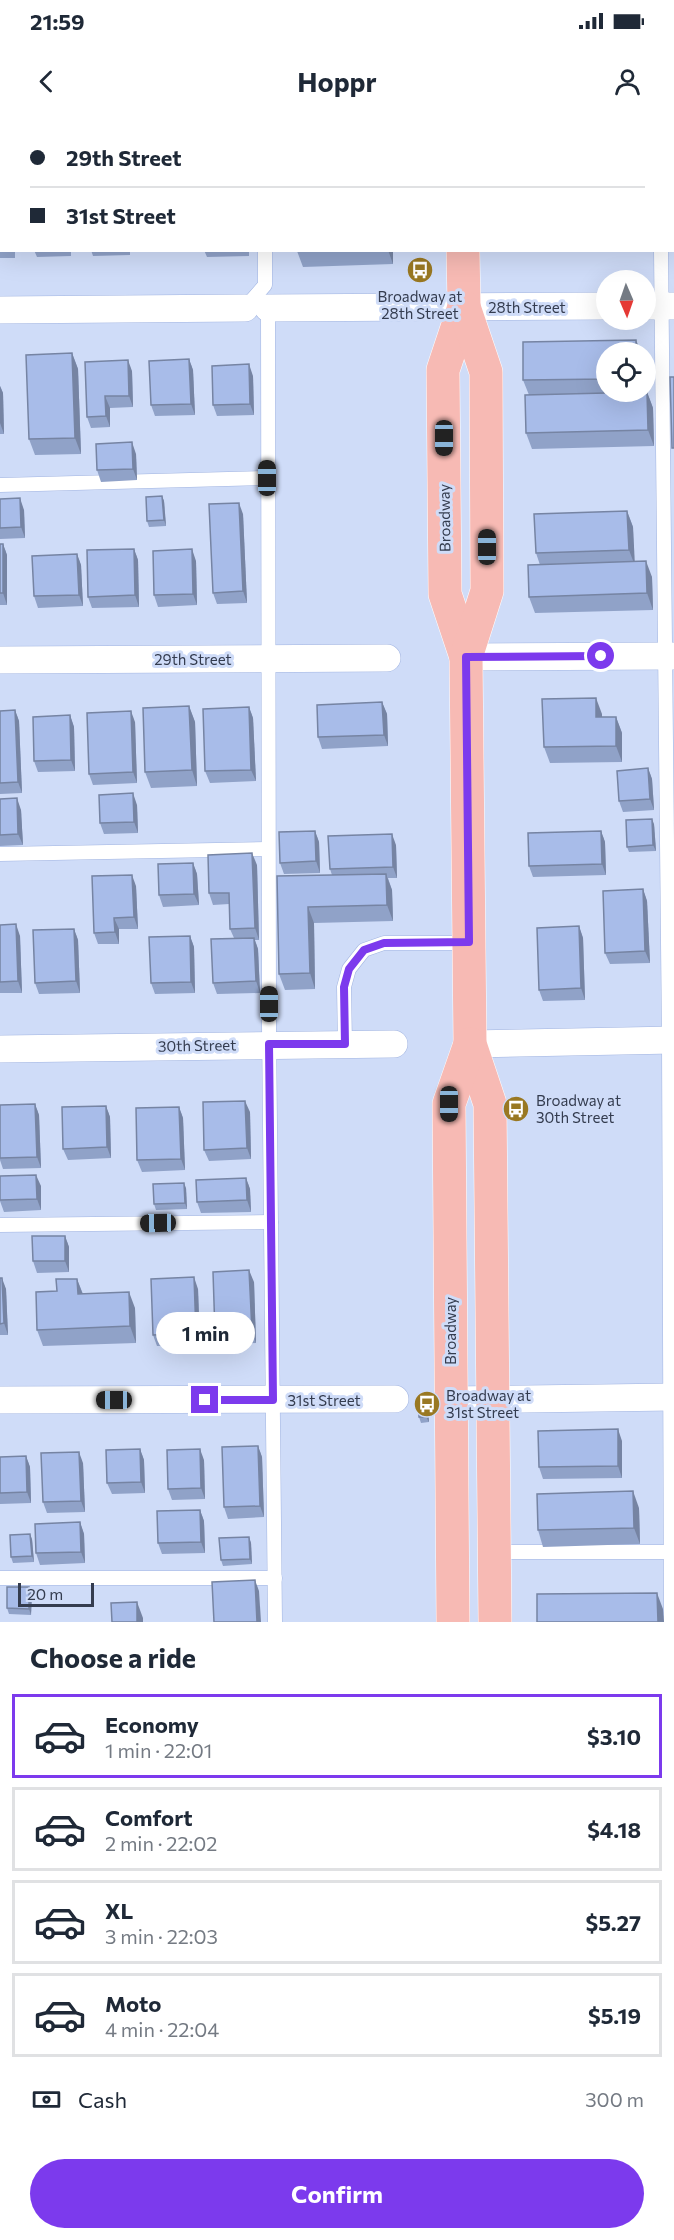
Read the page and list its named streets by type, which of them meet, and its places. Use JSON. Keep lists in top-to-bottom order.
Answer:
{
  "streets": {
    "main road": ["Broadway"],
    "street": [
      "28th Street",
      "29th Street",
      "30th Street",
      "31st Street"
    ]
  },
  "crossings": [
    ["28th Street", "Broadway"]
  ],
  "places": {
    "bus stop": ["Broadway at 28th Street", "Broadway at 30th Street", "Broadway at 31st Street"]
  },
  "scale_bar": "20 m",
  "north": "bottom",
  "page": {
    "status": "21:59",
    "header": "Hoppr",
    "banner": ["29th Street", "31st Street"],
    "bubble": "1 min",
    "scale": "20 m",
    "heading": "Choose a ride",
    "list": [
      {
        "name": "Economy",
        "note": "1 min · 22:01",
        "value": "$3.10"
      },
      {
        "name": "Comfort",
        "note": "2 min · 22:02",
        "value": "$4.18"
      },
      {
        "name": "XL",
        "note": "3 min · 22:03",
        "value": "$5.27"
      },
      {
        "name": "Moto",
        "note": "4 min · 22:04",
        "value": "$5.19"
      }
    ],
    "pay": ["Cash", "300 m"],
    "buttons": "Confirm"
  }
}
